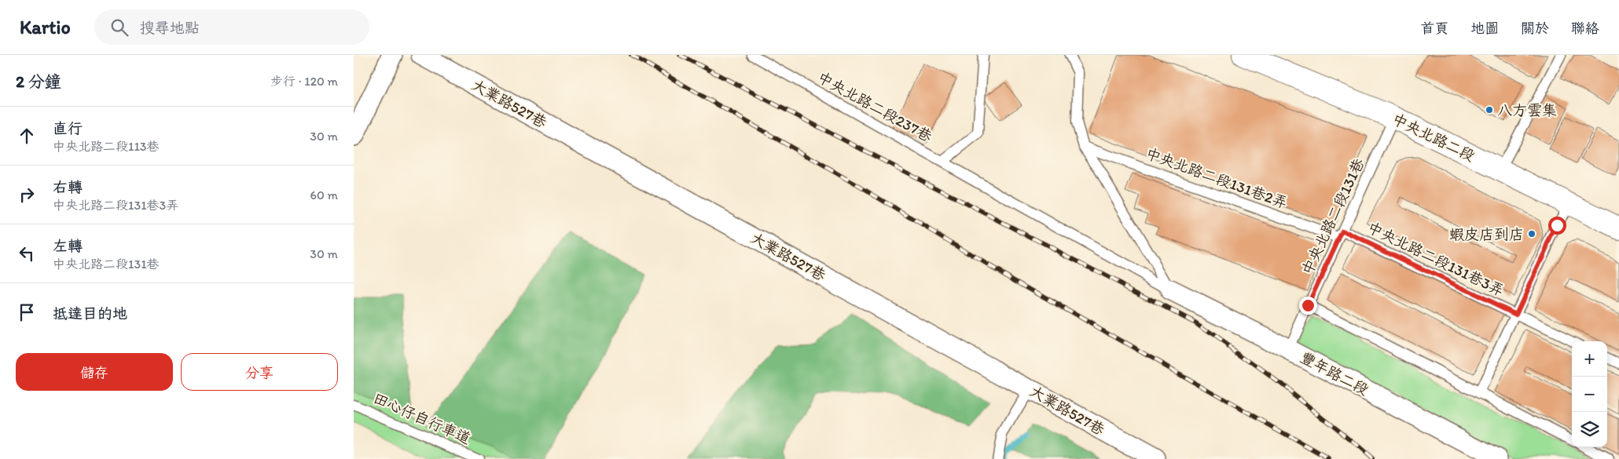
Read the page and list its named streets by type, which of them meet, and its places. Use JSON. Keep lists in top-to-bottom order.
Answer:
{
  "streets": {
    "street": ["大業路527巷", "中央北路二段", "豐年路二段"],
    "lane": [
      "中央北路二段237巷",
      "中央北路二段131巷2弄",
      "中央北路二段131巷",
      "中央北路二段131巷3弄",
      "田心仔自行車道"
    ]
  },
  "crossings": [
    ["中央北路二段237巷", "豐年路二段"],
    ["中央北路二段", "中央北路二段131巷"],
    ["中央北路二段131巷2弄", "中央北路二段131巷"],
    ["中央北路二段131巷2弄", "中央北路二段131巷3弄"],
    ["中央北路二段131巷", "中央北路二段131巷3弄"],
    ["中央北路二段131巷", "豐年路二段"]
  ],
  "places": ["八方雲集", "蝦皮店到店"],
  "page": {
    "header": "Kartio",
    "search": "搜尋地點",
    "nav": [
      "首頁",
      "地圖",
      "關於",
      "聯絡"
    ],
    "heading": ["2 分鐘", "步行 · 120 m"],
    "list": [
      ["直行", "中央北路二段113巷", "30 m"],
      ["右轉", "中央北路二段131巷3弄", "60 m"],
      ["左轉", "中央北路二段131巷", "30 m"],
      "抵達目的地"
    ],
    "buttons": ["儲存", "分享"],
    "map_buttons": ["+", "−"]
  }
}
